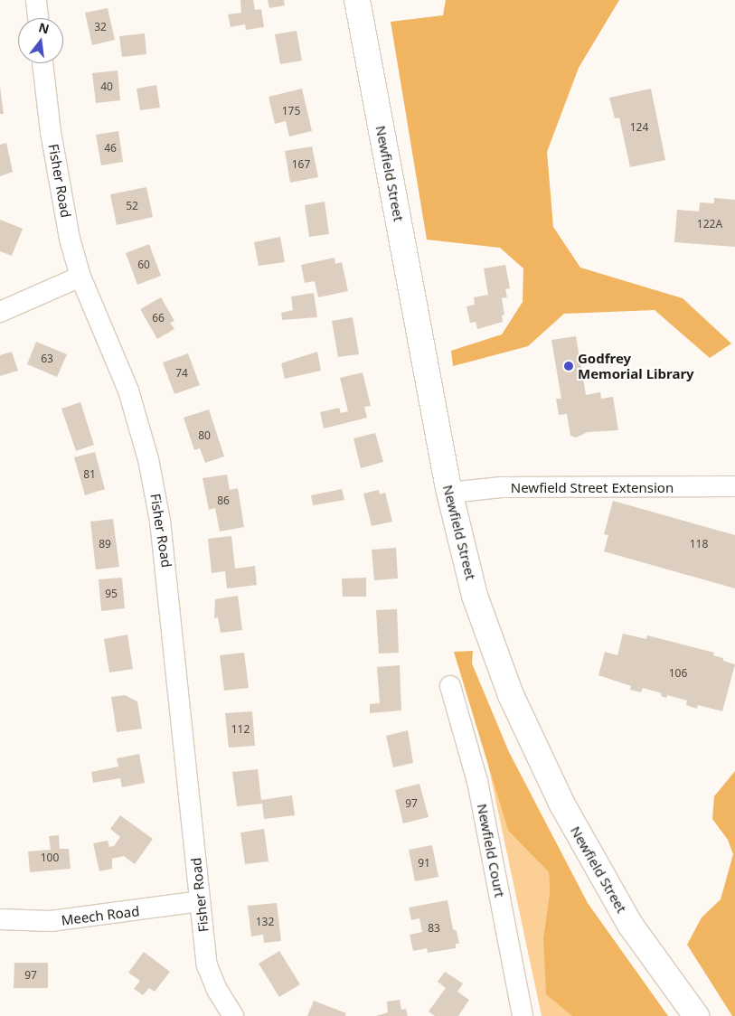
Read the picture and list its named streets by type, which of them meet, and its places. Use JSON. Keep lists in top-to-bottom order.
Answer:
{
  "streets": {
    "main road": ["Newfield Street"],
    "street": [
      "Fisher Road",
      "Newfield Street Extension",
      "Newfield Court",
      "Meech Road"
    ]
  },
  "crossings": [
    ["Newfield Street", "Newfield Street Extension"],
    ["Fisher Road", "Meech Road"]
  ],
  "places": ["Godfrey Memorial Library"],
  "house_numbers": [
    "32",
    "40",
    "175",
    "124",
    "46",
    "167",
    "52",
    "122A",
    "60",
    "66",
    "63",
    "74",
    "80",
    "81",
    "86",
    "89",
    "118",
    "95",
    "106",
    "112",
    "97",
    "100",
    "91",
    "132",
    "83",
    "97"
  ],
  "north": "top"
}
